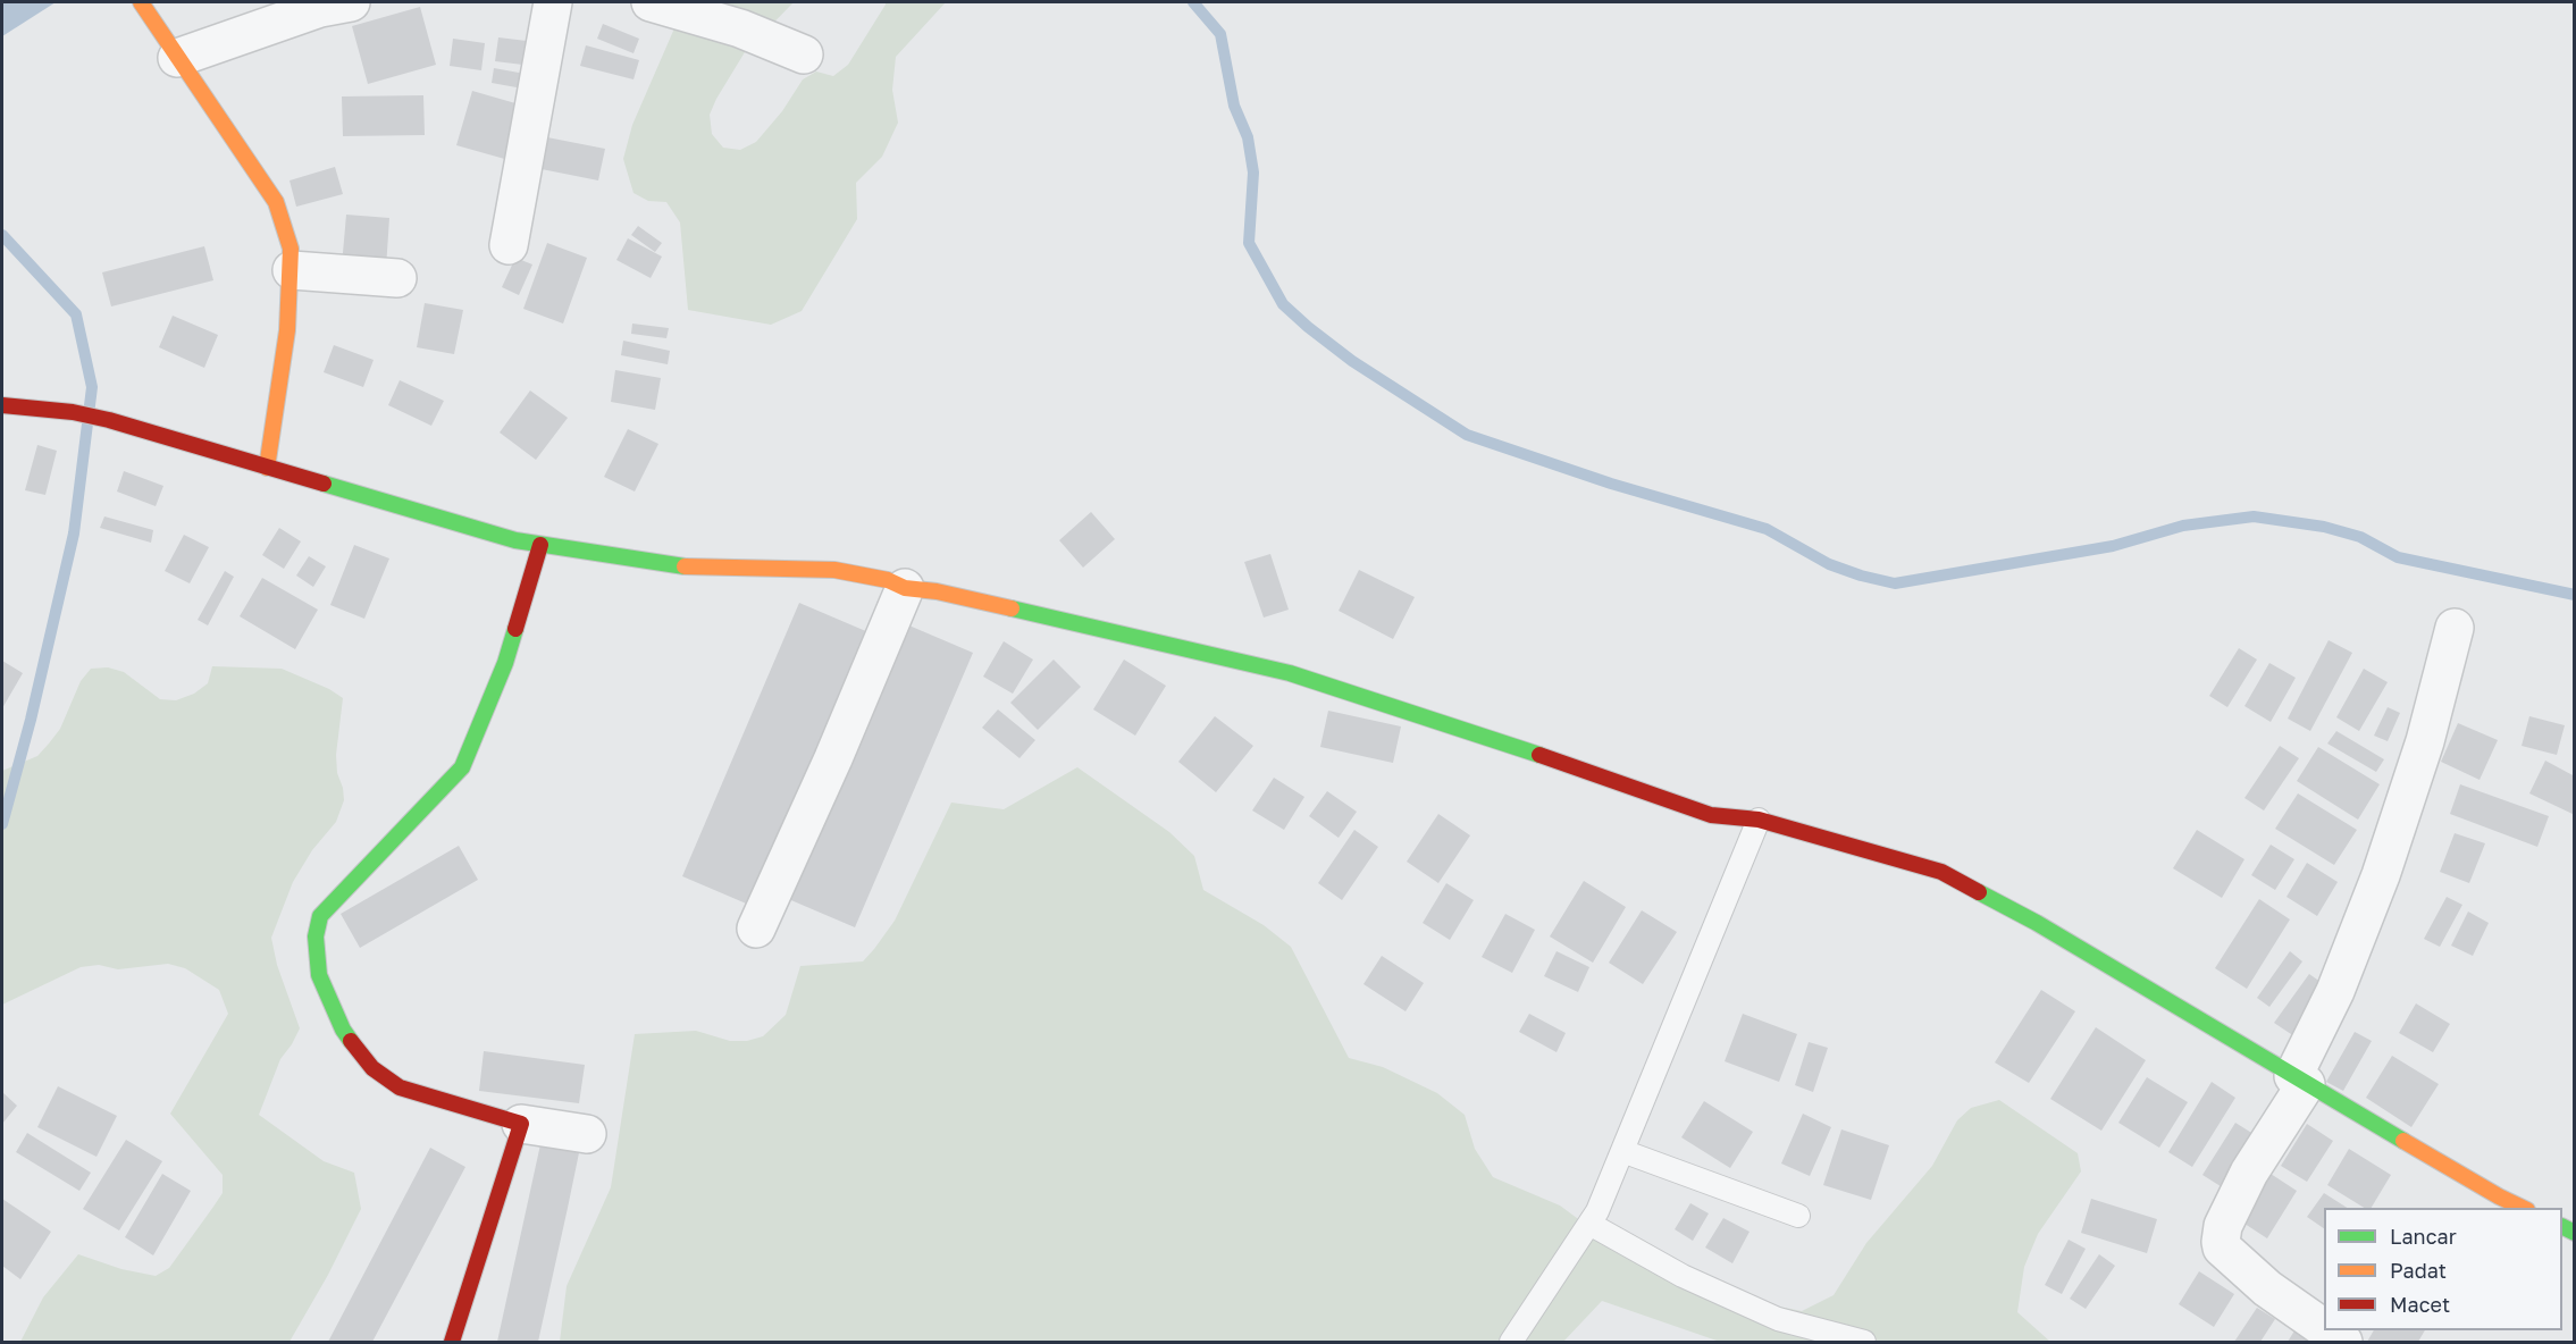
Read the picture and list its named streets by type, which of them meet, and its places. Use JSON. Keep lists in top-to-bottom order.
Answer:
{
  "legend": ["Lancar", "Padat", "Macet"]
}
